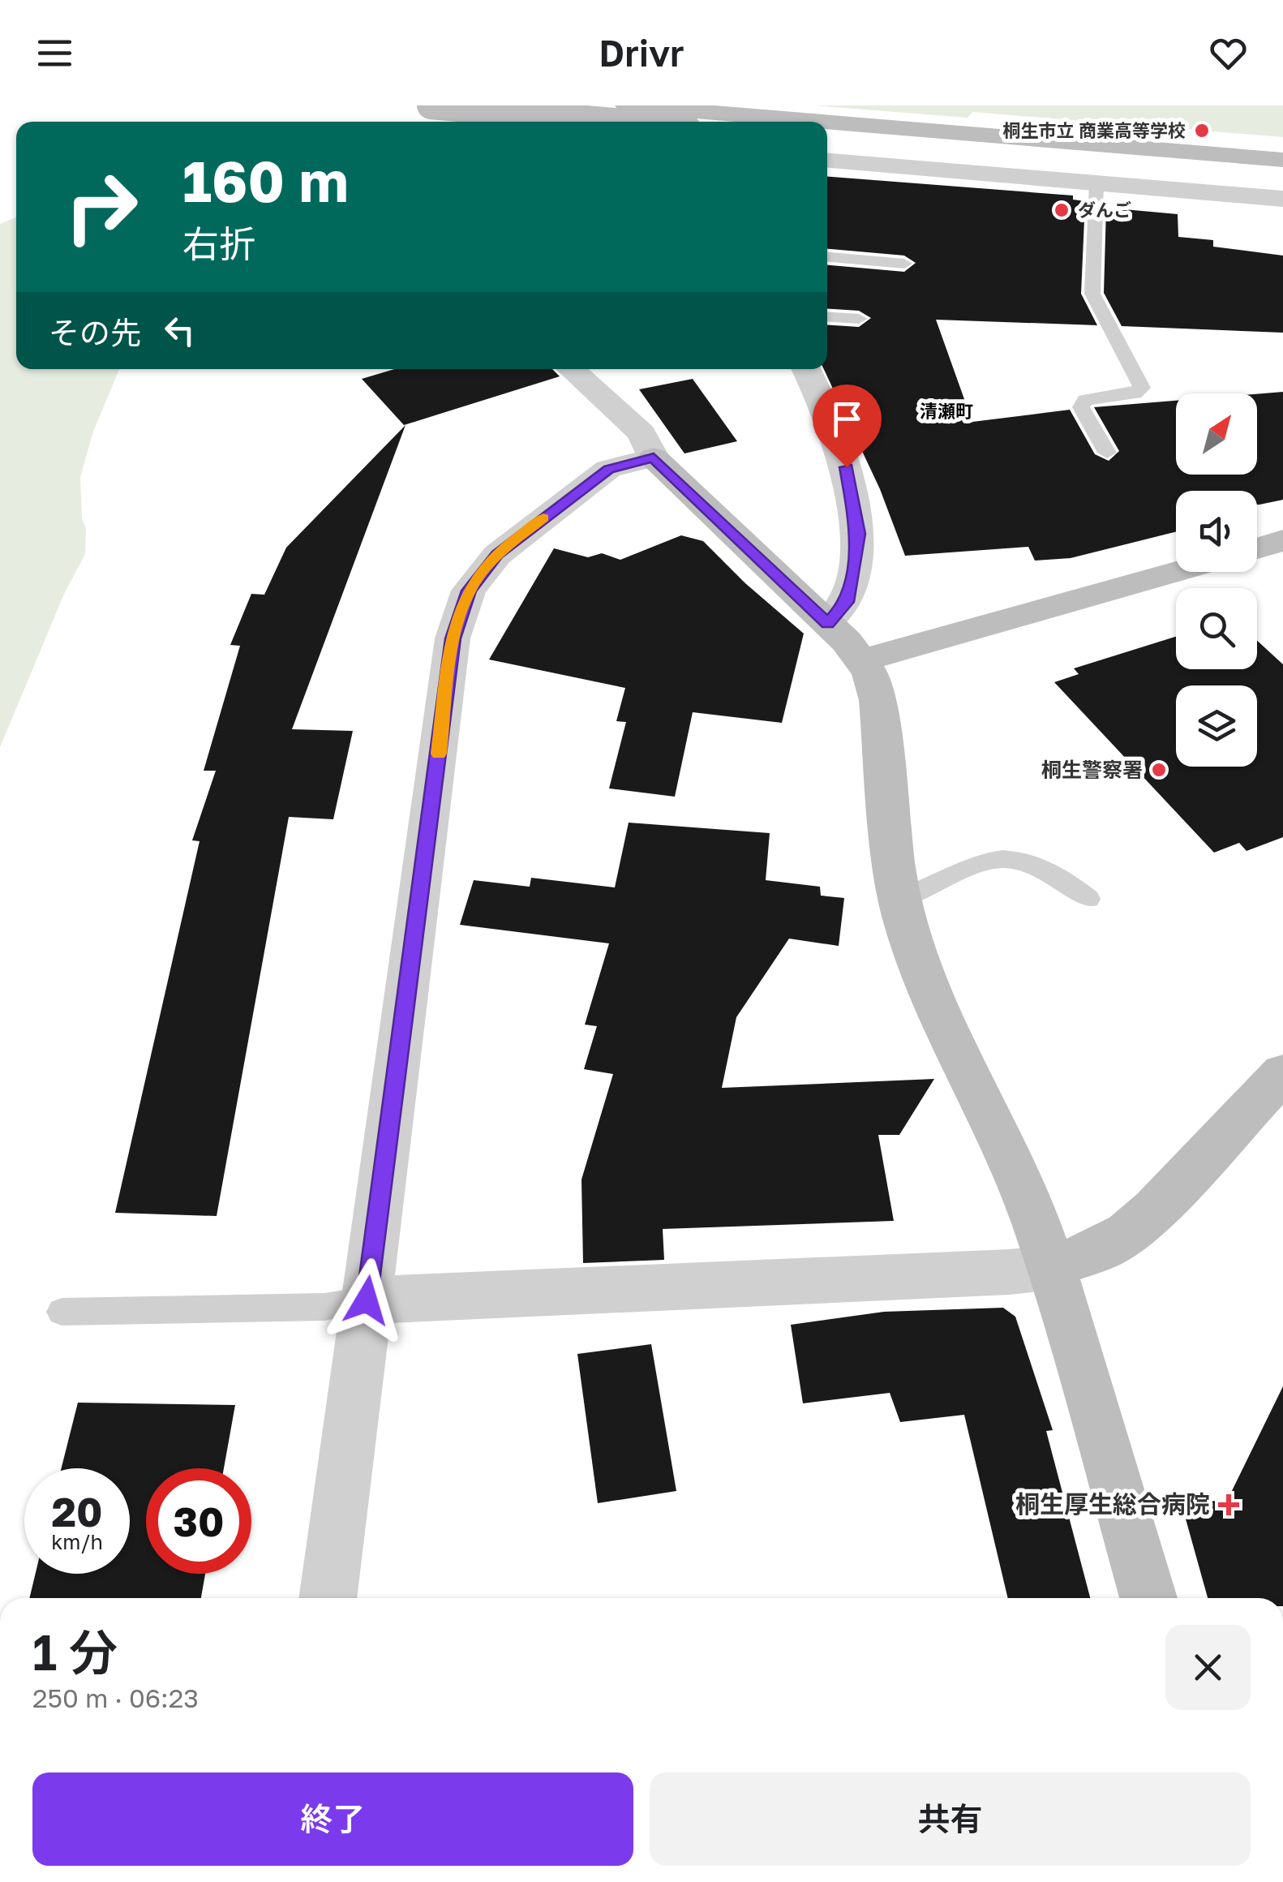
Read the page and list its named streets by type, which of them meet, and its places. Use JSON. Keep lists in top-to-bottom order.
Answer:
{
  "districts": ["清瀬町"],
  "places": {
    "other": ["桐生市立 商業高等学校", "ダんご", "桐生警察署"],
    "health": ["桐生厚生総合病院"]
  },
  "north": "top right",
  "page": {
    "header": "Drivr",
    "turn": ["160 m", "右折"],
    "then": "その先",
    "speed": "20 km/h",
    "limit": "30",
    "heading": ["1 分", "250 m · 06:23"],
    "buttons": ["終了", "共有"]
  }
}
